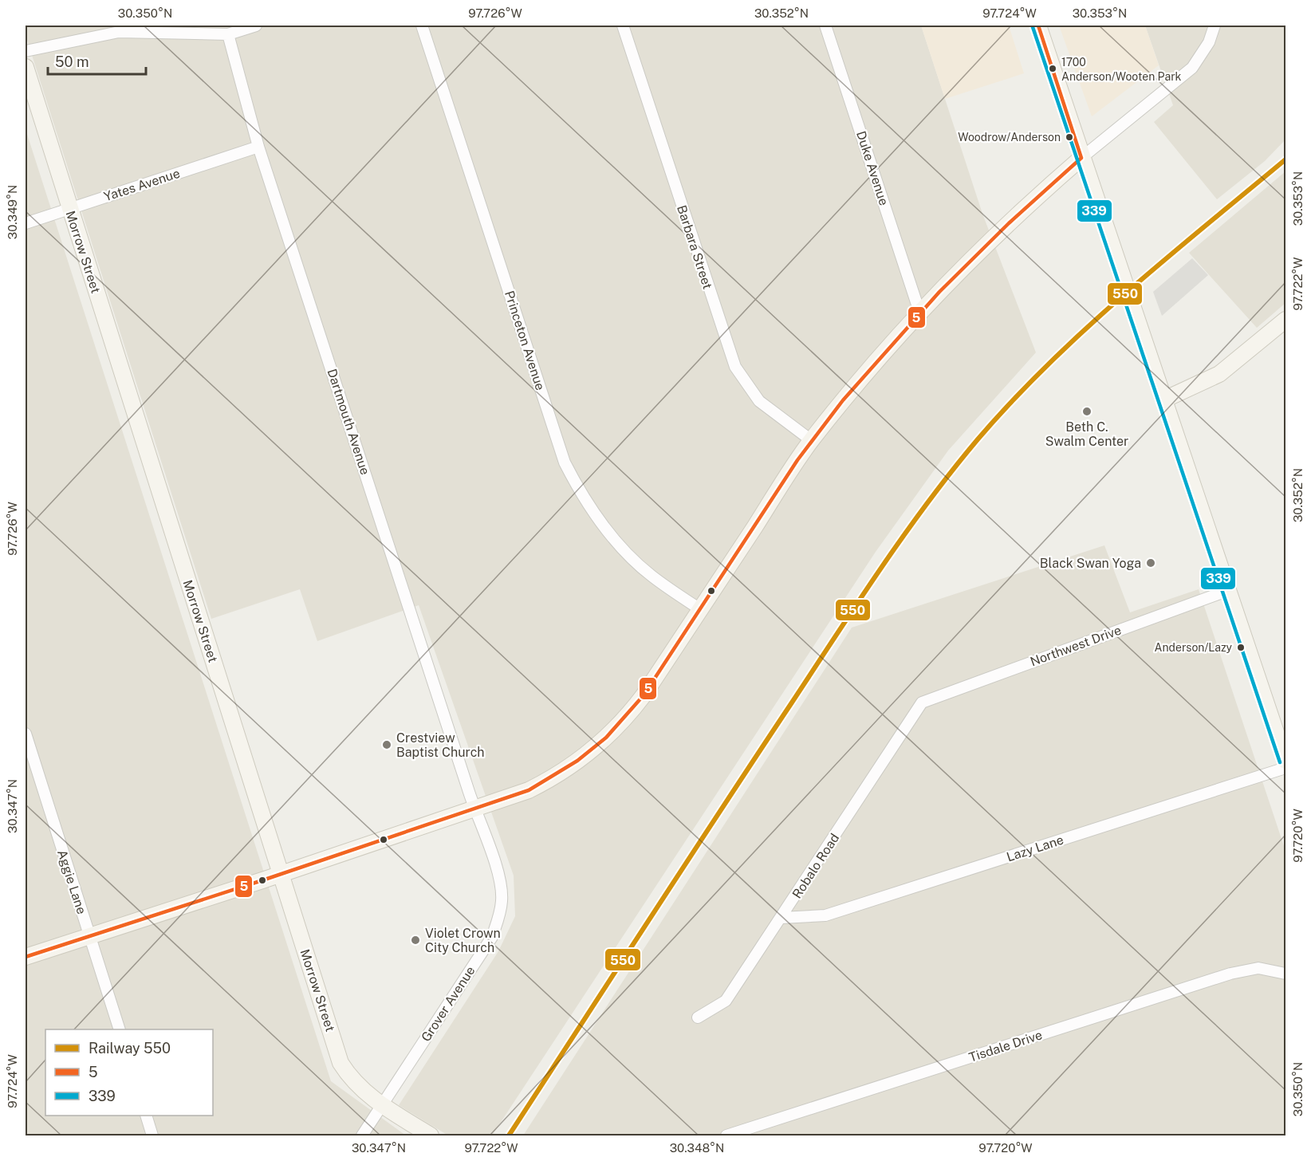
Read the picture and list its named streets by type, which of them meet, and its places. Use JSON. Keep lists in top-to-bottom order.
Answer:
{
  "streets": {
    "street": [
      "Duke Avenue",
      "Yates Avenue",
      "Barbara Street",
      "Morrow Street",
      "Princeton Avenue",
      "Dartmouth Avenue",
      "Northwest Drive",
      "Lazy Lane",
      "Robalo Road",
      "Aggie Lane",
      "Grover Avenue",
      "Tisdale Drive"
    ]
  },
  "crossings": [
    ["Yates Avenue", "Morrow Street"],
    ["Yates Avenue", "Dartmouth Avenue"],
    ["Morrow Street", "Grover Avenue"],
    ["Dartmouth Avenue", "Grover Avenue"],
    ["Northwest Drive", "Robalo Road"],
    ["Lazy Lane", "Robalo Road"]
  ],
  "places": [
    "1700 Anderson/Wooten Park",
    "Woodrow/Anderson",
    "Beth C. Swalm Center",
    "Black Swan Yoga",
    "Anderson/Lazy",
    "Crestview Baptist Church",
    "Violet Crown City Church"
  ],
  "lines": ["transit line 5", "transit line 339", "rail line 550"],
  "legend": ["Railway 550", "5", "339"],
  "scale_bar": "50 m",
  "coordinates": [
    "30.350°N",
    "97.726°W",
    "30.352°N",
    "97.724°W",
    "30.353°N",
    "30.349°N",
    "97.722°W",
    "30.347°N",
    "97.720°W",
    "30.348°N"
  ]
}
